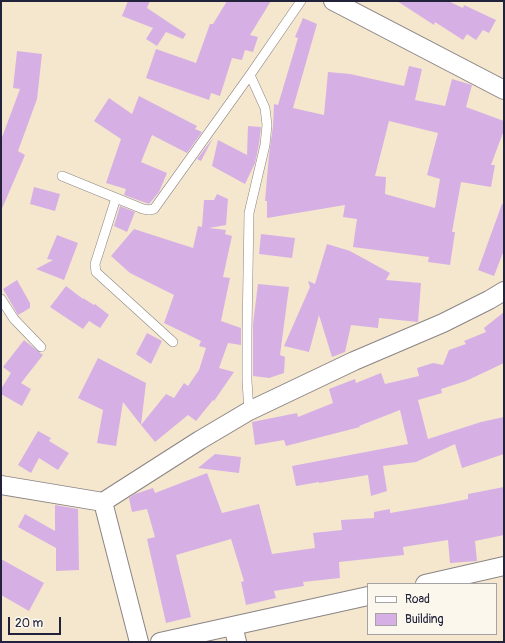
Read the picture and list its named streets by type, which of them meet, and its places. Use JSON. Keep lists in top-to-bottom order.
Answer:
{
  "legend": ["Road", "Building"],
  "scale_bar": "20 m"
}
